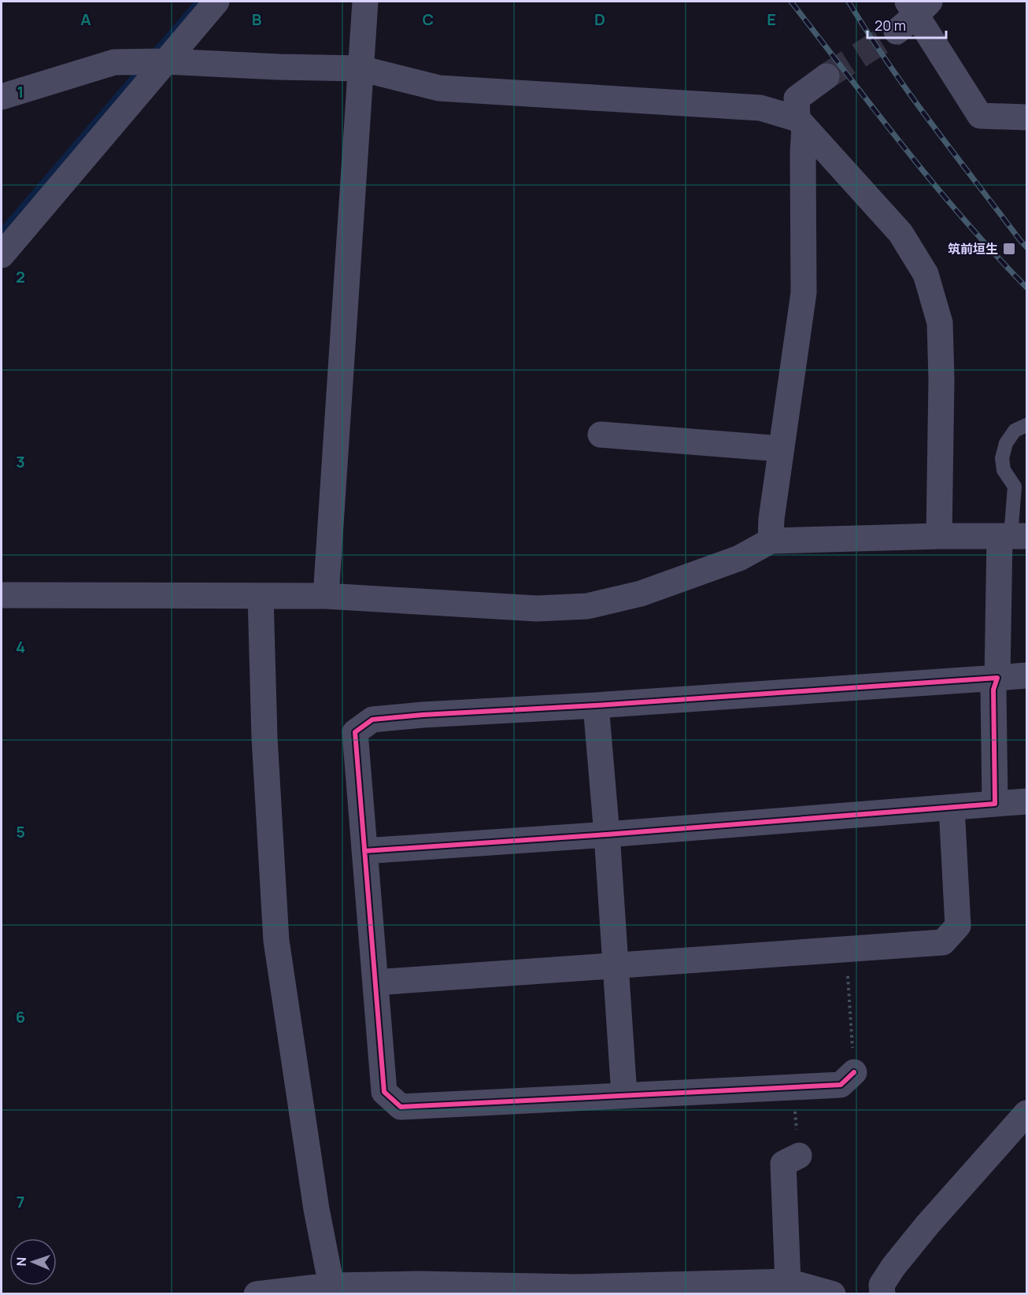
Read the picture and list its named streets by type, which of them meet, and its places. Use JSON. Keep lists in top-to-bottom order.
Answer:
{
  "places": {
    "transit": ["筑前垣生"]
  },
  "scale_bar": "20 m",
  "north": "left",
  "grid": {
    "columns": [
      "A",
      "B",
      "C",
      "D",
      "E"
    ],
    "rows": [
      "1",
      "2",
      "3",
      "4",
      "5",
      "6",
      "7"
    ]
  }
}
